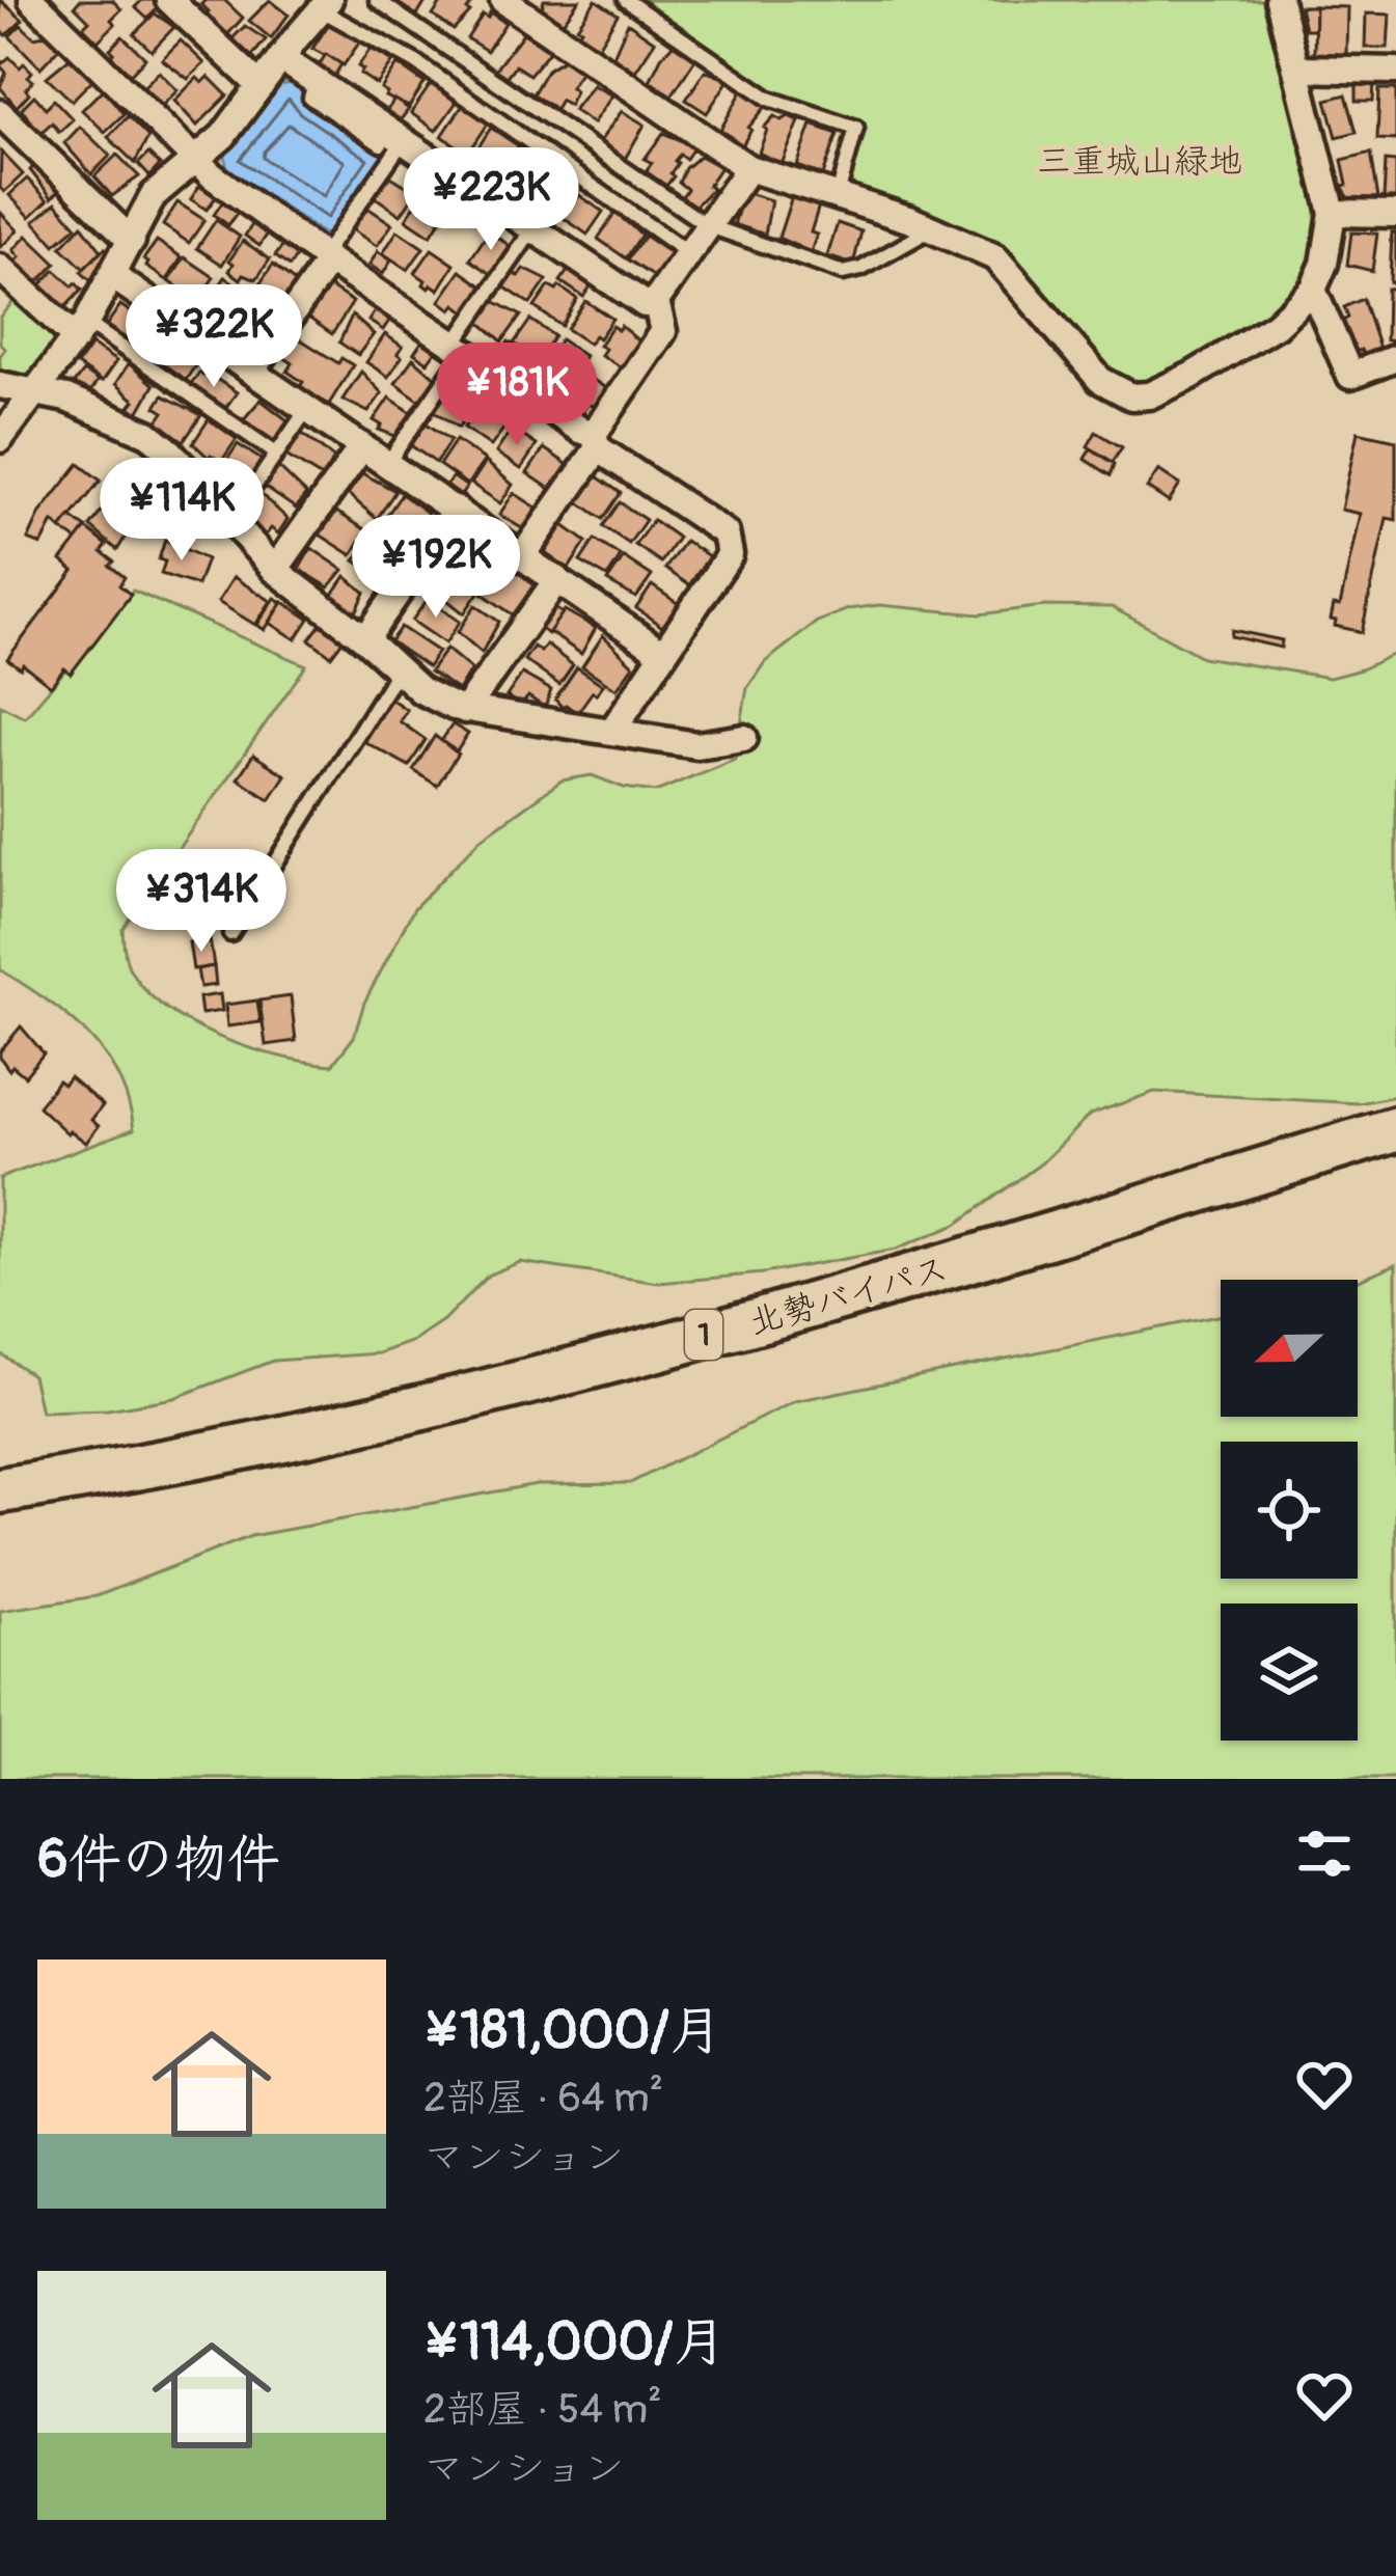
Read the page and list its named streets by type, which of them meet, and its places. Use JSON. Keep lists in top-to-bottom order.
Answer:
{
  "streets": {
    "highway": ["北勢バイパス", "1"]
  },
  "parks": ["三重城山緑地"],
  "north": "left",
  "page": {
    "price": [
      "¥223K",
      "¥322K",
      "¥181K",
      "¥114K",
      "¥192K",
      "¥314K"
    ],
    "heading": "6件の物件",
    "list": [
      {
        "name": "¥181,000/月",
        "note": "2部屋 · 64 m² · マンション"
      },
      {
        "name": "¥114,000/月",
        "note": "2部屋 · 54 m² · マンション"
      }
    ]
  }
}
